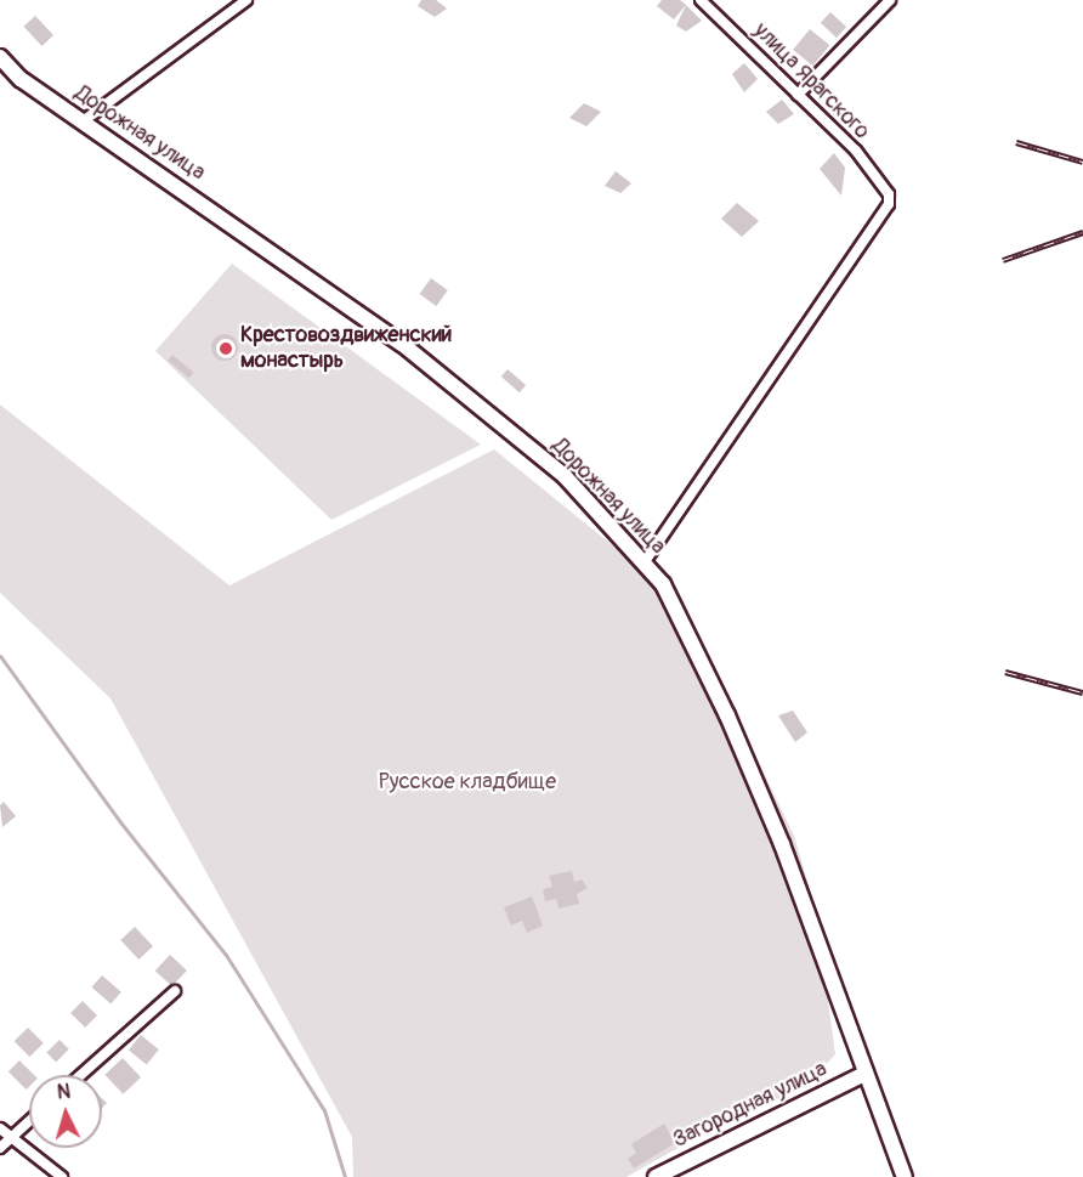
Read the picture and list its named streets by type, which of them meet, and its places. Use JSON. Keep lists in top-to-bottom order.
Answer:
{
  "streets": {
    "street": ["улица Ярагского", "Дорожная улица", "Загородная улица"]
  },
  "crossings": [
    ["улица Ярагского", "Дорожная улица"],
    ["Дорожная улица", "Загородная улица"]
  ],
  "parks": ["Русское кладбище"],
  "places": ["Крестовоздвиженский монастырь"],
  "north": "top"
}
